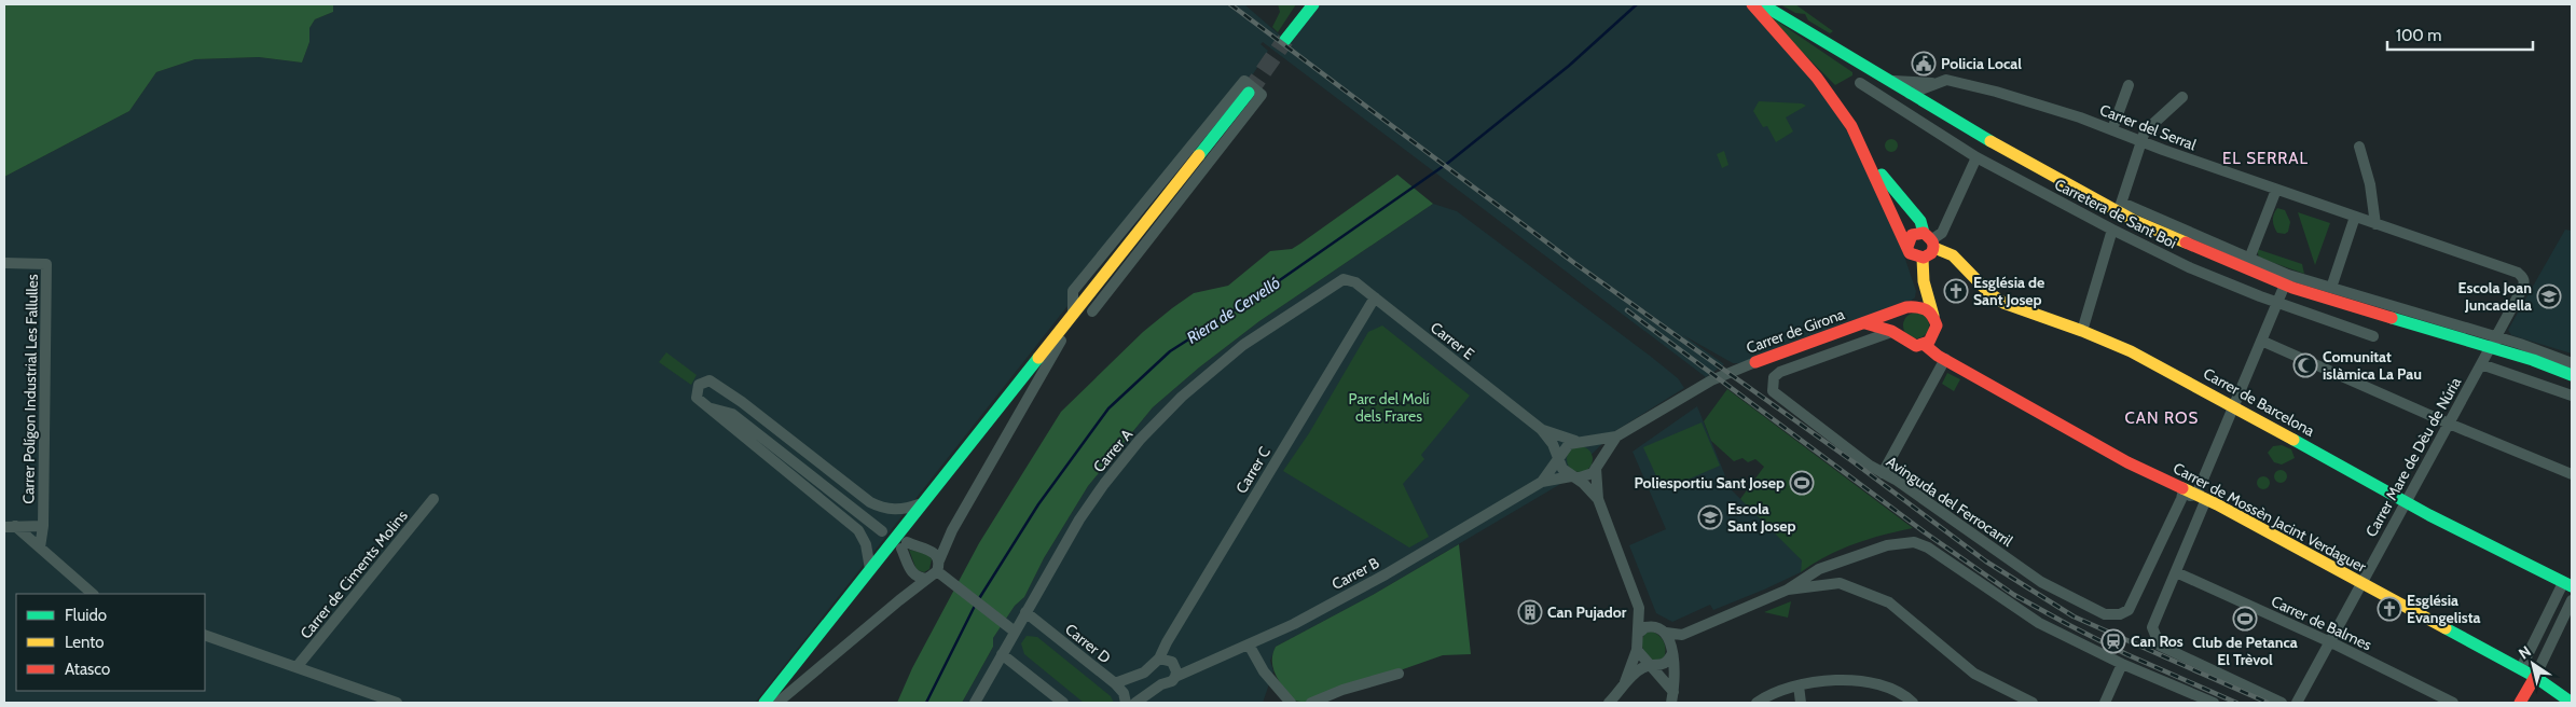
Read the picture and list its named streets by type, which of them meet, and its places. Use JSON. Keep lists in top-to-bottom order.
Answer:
{
  "streets": {
    "street": [
      "Carrer del Serral",
      "Carretera de Sant Boi",
      "Carrer de Girona",
      "Carrer E",
      "Carrer Polígon Industrial Les Fallulles",
      "Carrer de Barcelona",
      "Carrer A",
      "Carrer Mare de Dèu de Núria",
      "Carrer C",
      "Avinguda del Ferrocarril",
      "Carrer de Mossèn Jacint Verdaguer",
      "Carrer B",
      "Carrer de Ciments Molins",
      "Carrer de Balmes",
      "Carrer D"
    ]
  },
  "crossings": [
    ["Carrer del Serral", "Carrer Mare de Dèu de Núria"],
    ["Carretera de Sant Boi", "Carrer Mare de Dèu de Núria"],
    ["Carrer de Girona", "Avinguda del Ferrocarril"],
    ["Carrer de Girona", "Carrer de Mossèn Jacint Verdaguer"],
    ["Carrer E", "Carrer A"],
    ["Carrer E", "Carrer C"],
    ["Carrer E", "Carrer B"],
    ["Carrer de Barcelona", "Carrer Mare de Dèu de Núria"],
    ["Carrer A", "Carrer D"],
    ["Carrer Mare de Dèu de Núria", "Carrer de Mossèn Jacint Verdaguer"],
    ["Carrer Mare de Dèu de Núria", "Carrer de Balmes"],
    ["Carrer C", "Carrer B"],
    ["Avinguda del Ferrocarril", "Carrer de Mossèn Jacint Verdaguer"]
  ],
  "districts": ["EL SERRAL", "CAN ROS"],
  "water": ["Riera de Cervelló"],
  "parks": ["Parc del Molí dels Frares"],
  "places": {
    "public building": ["Policia Local"],
    "church": ["Església de Sant Josep", "Església Evangelista"],
    "school or university": ["Escola Joan Juncadella", "Escola Sant Josep"],
    "mosque": ["Comunitat islàmica La Pau"],
    "sports": ["Poliesportiu Sant Josep", "Club de Petanca El Trèvol"],
    "building": ["Can Pujador"],
    "station": ["Can Ros"]
  },
  "legend": ["Fluido", "Lento", "Atasco"],
  "scale_bar": "100 m",
  "north": "top left"
}
